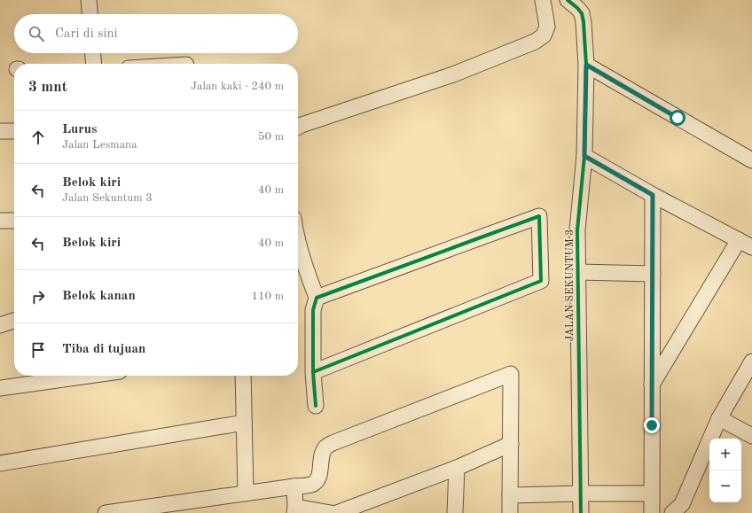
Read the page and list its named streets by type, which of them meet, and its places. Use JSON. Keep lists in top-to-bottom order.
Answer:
{
  "streets": {
    "street": ["JALAN SEKUNTUM 3"]
  },
  "page": {
    "search": "Cari di sini",
    "heading": ["3 mnt", "Jalan kaki · 240 m"],
    "list": [
      ["Lurus", "Jalan Lesmana", "50 m"],
      ["Belok kiri", "Jalan Sekuntum 3", "40 m"],
      ["Belok kiri", "40 m"],
      ["Belok kanan", "110 m"],
      "Tiba di tujuan"
    ],
    "map_buttons": ["+", "−"]
  }
}
